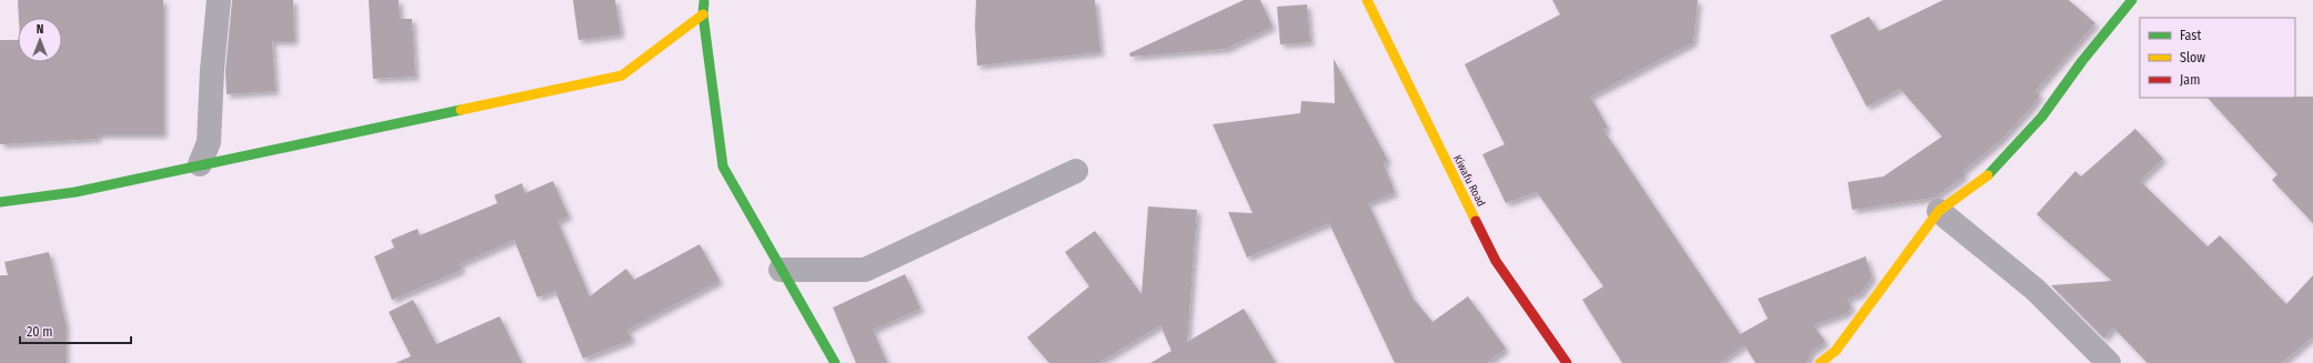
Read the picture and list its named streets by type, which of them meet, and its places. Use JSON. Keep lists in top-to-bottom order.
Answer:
{
  "streets": {
    "street": ["Kiwafu Road"]
  },
  "legend": ["Fast", "Slow", "Jam"],
  "scale_bar": "20 m",
  "north": "top"
}
